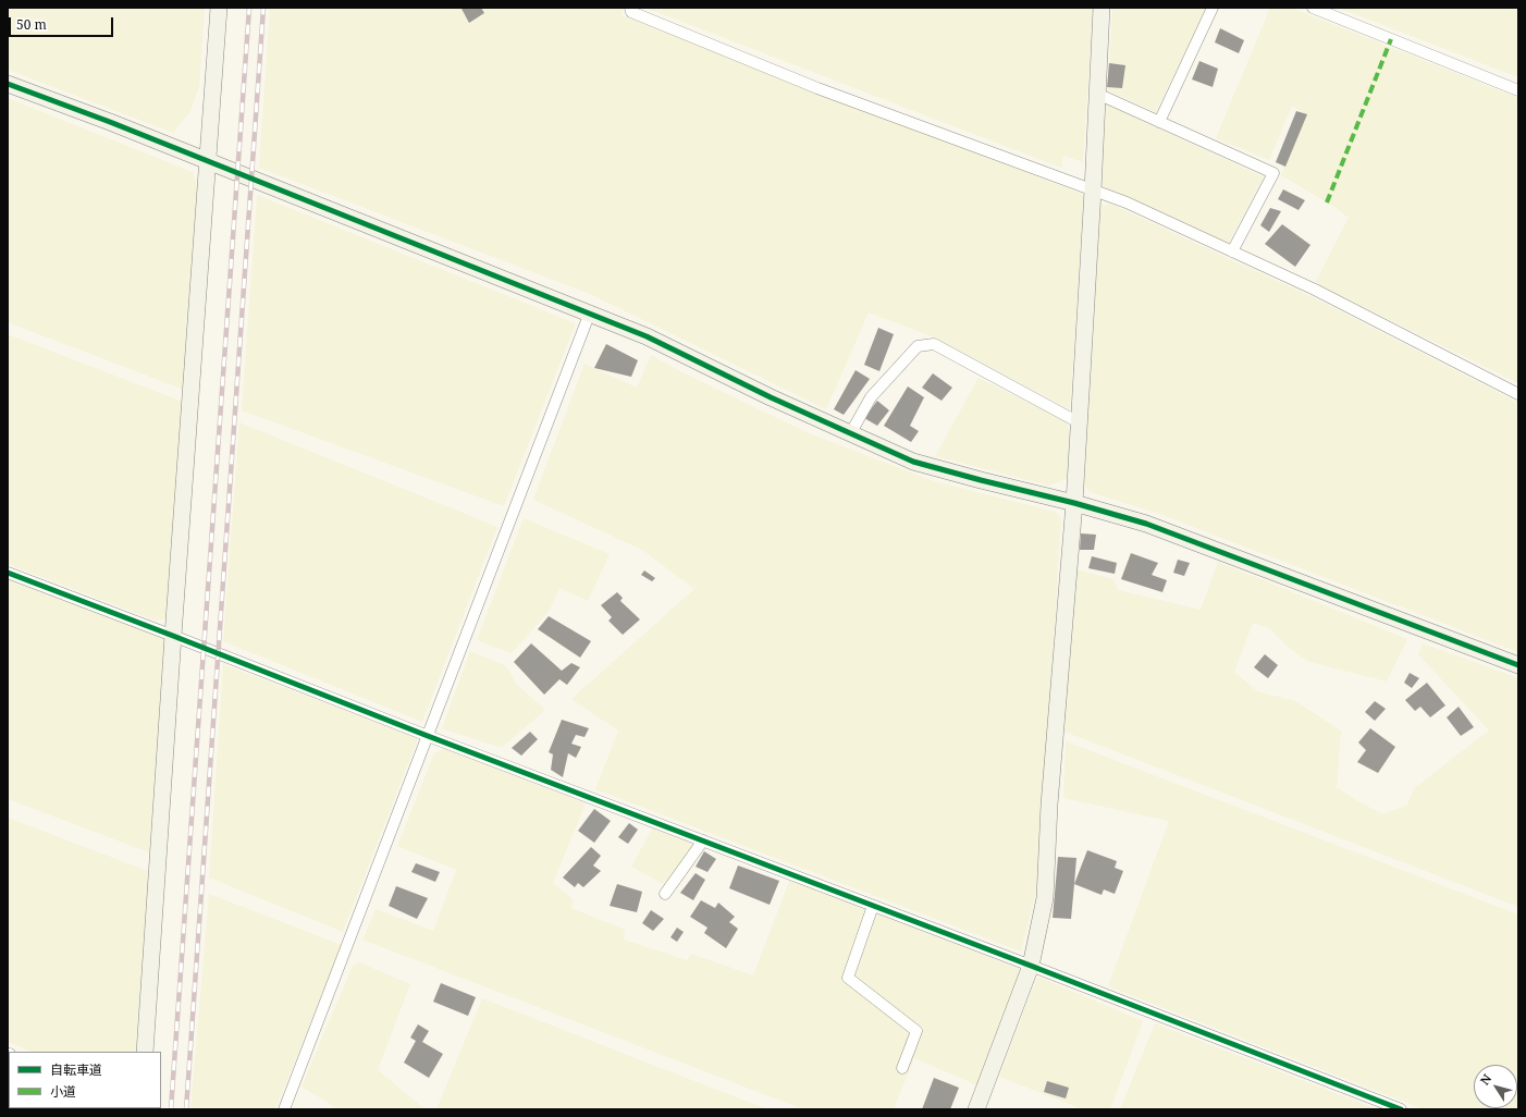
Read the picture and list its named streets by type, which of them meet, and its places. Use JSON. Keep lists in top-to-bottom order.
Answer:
{
  "legend": ["自転車道", "小道"],
  "scale_bar": "50 m",
  "north": "top left"
}
